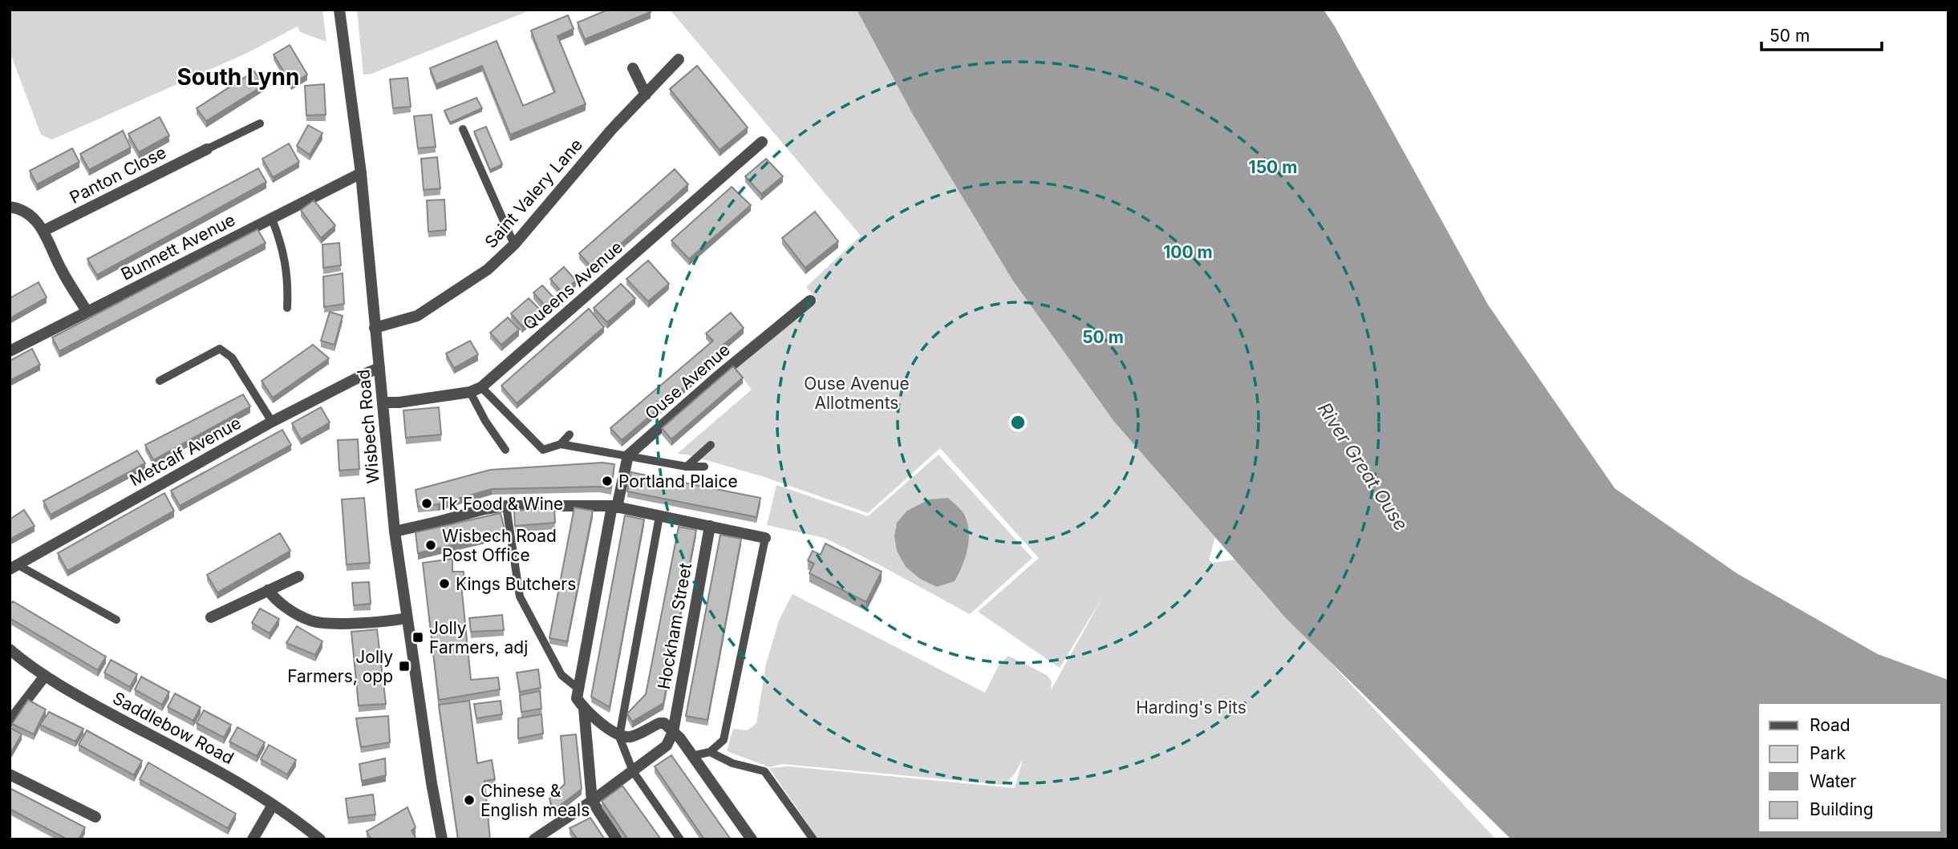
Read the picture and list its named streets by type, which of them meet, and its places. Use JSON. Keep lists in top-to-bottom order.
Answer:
{
  "streets": {
    "street": [
      "Panton Close",
      "Saint Valery Lane",
      "Bunnett Avenue",
      "Queens Avenue",
      "Ouse Avenue",
      "Wisbech Road",
      "Metcalf Avenue",
      "Hockham Street",
      "Saddlebow Road"
    ]
  },
  "crossings": [
    ["Saint Valery Lane", "Wisbech Road"],
    ["Bunnett Avenue", "Wisbech Road"],
    ["Wisbech Road", "Metcalf Avenue"]
  ],
  "districts": ["South Lynn"],
  "water": ["River Great Ouse"],
  "parks": ["Ouse Avenue Allotments", "Harding's Pits"],
  "places": {
    "other": [
      "Portland Plaice",
      "Tk Food & Wine",
      "Wisbech Road Post Office",
      "Kings Butchers",
      "Chinese & English meals"
    ],
    "transit": ["Jolly Farmers, adj", "Jolly Farmers, opp"]
  },
  "legend": [
    "Road",
    "Park",
    "Water",
    "Building"
  ],
  "scale_bar": "50 m",
  "rings": ["150 m", "100 m", "50 m"]
}
